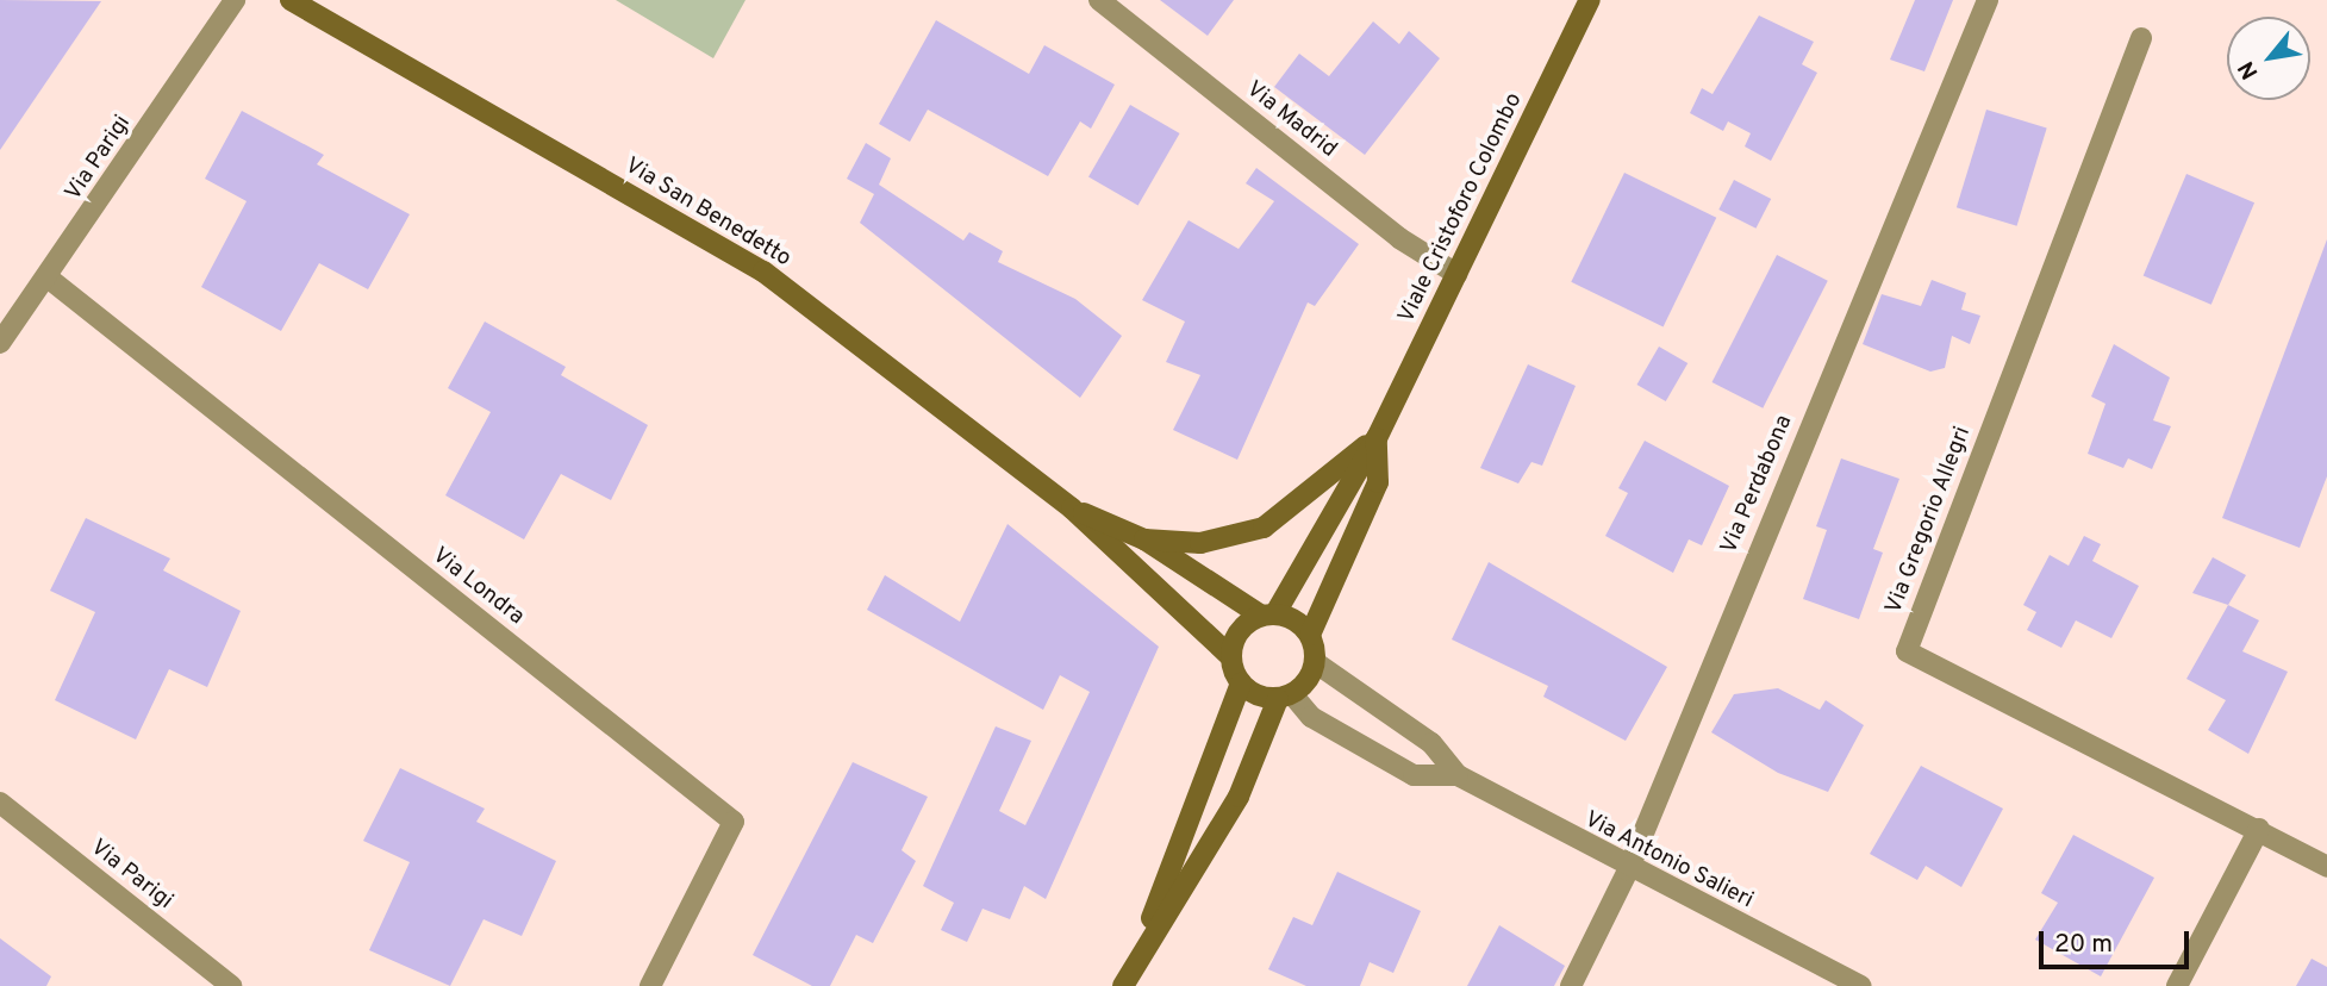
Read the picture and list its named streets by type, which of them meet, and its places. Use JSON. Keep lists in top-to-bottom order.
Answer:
{
  "streets": {
    "main road": ["Viale Cristoforo Colombo", "Via San Benedetto"],
    "street": [
      "Via Madrid",
      "Via Parigi",
      "Via Perdabona",
      "Via Gregorio Allegri",
      "Via Londra",
      "Via Antonio Salieri"
    ]
  },
  "crossings": [
    ["Via Madrid", "Viale Cristoforo Colombo"],
    ["Via Parigi", "Via Londra"],
    ["Viale Cristoforo Colombo", "Via San Benedetto"],
    ["Viale Cristoforo Colombo", "Via Antonio Salieri"],
    ["Via San Benedetto", "Via Antonio Salieri"],
    ["Via Perdabona", "Via Antonio Salieri"]
  ],
  "scale_bar": "20 m",
  "north": "bottom left"
}
